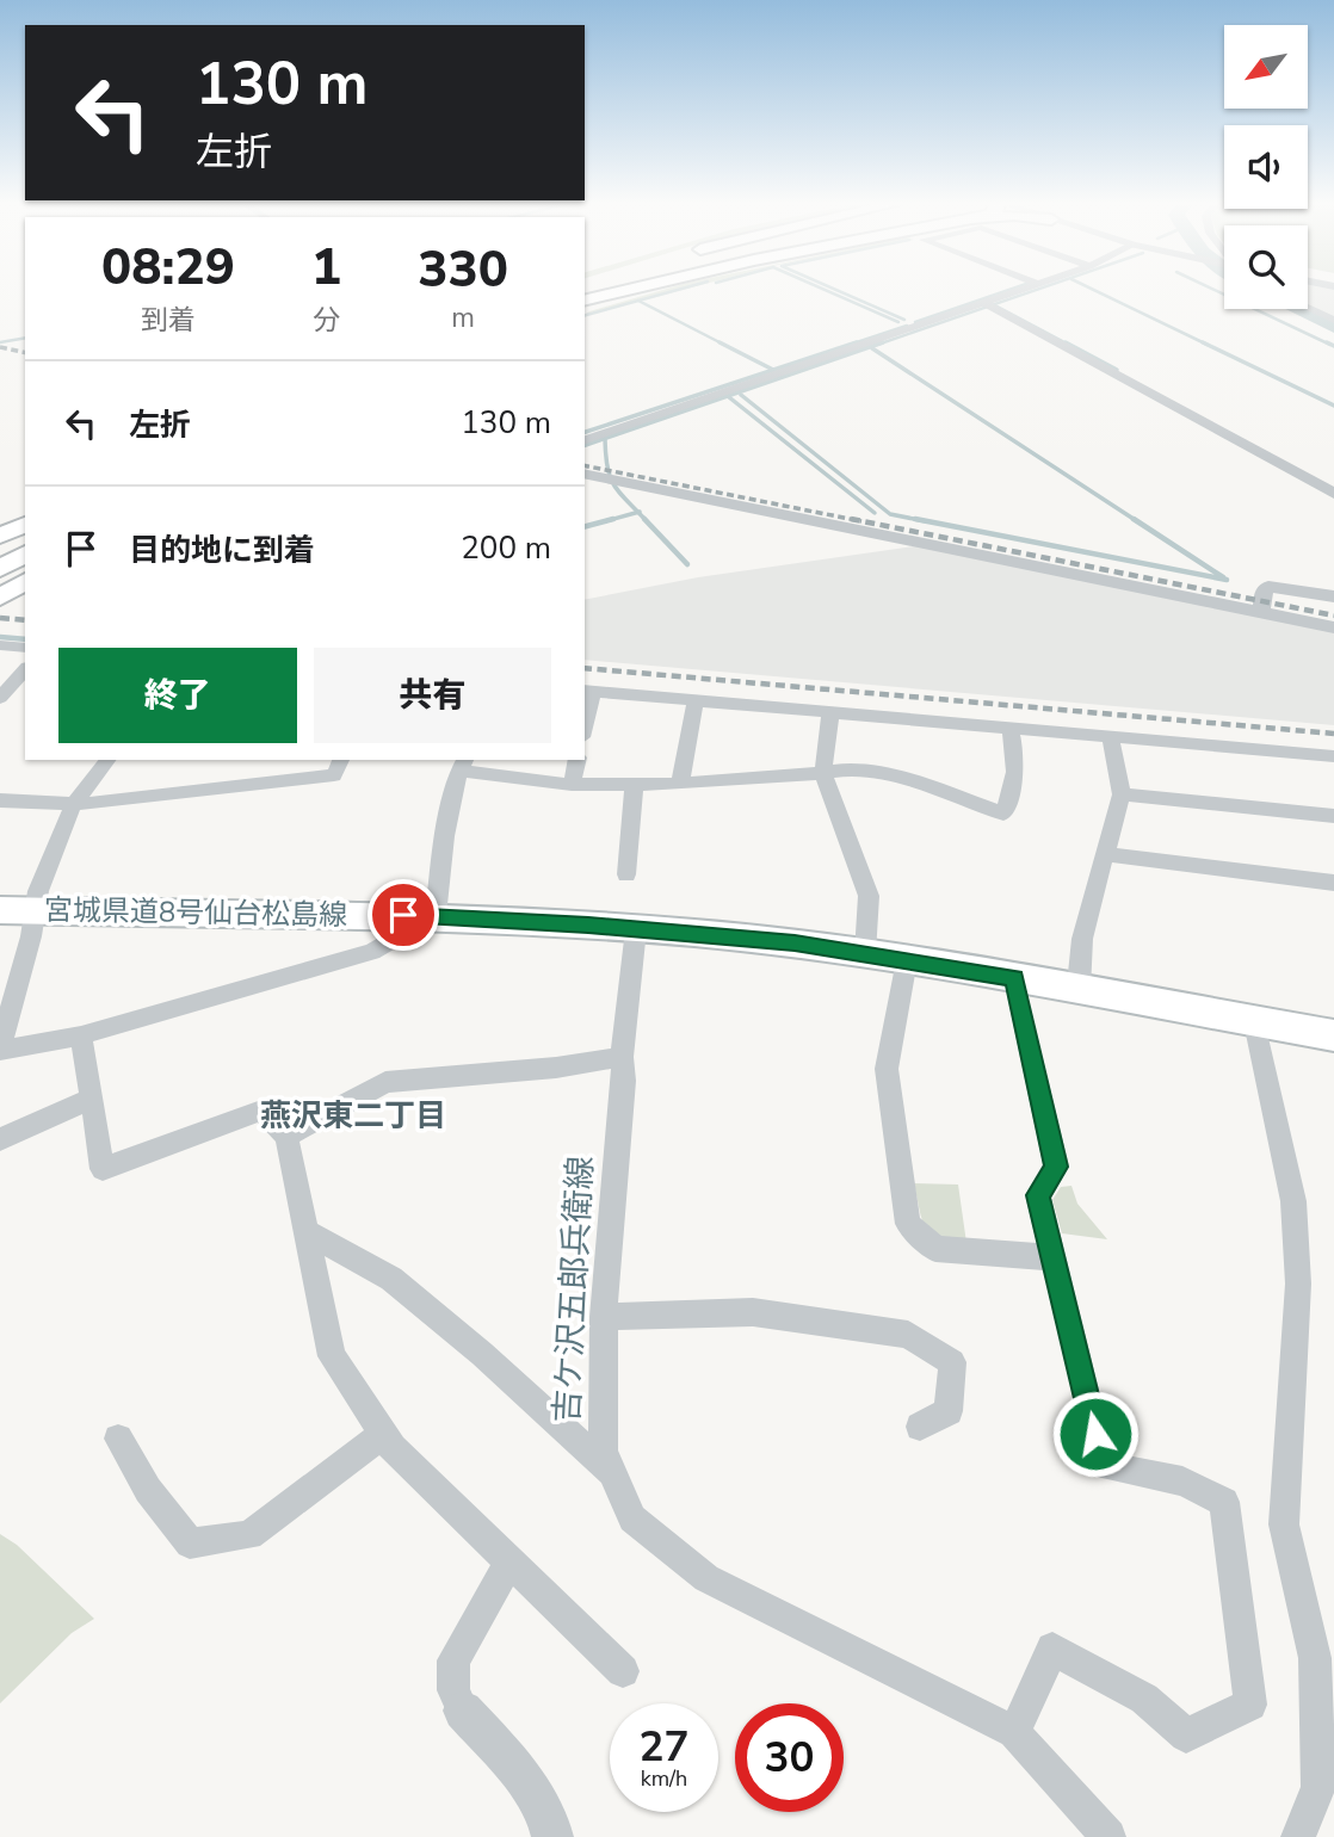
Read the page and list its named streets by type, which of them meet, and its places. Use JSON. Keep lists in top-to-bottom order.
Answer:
{
  "streets": {
    "main road": ["宮城県道8号仙台松島線"],
    "street": ["吉ケ沢五郎兵衛線"]
  },
  "crossings": [
    ["宮城県道8号仙台松島線", "吉ケ沢五郎兵衛線"]
  ],
  "districts": ["燕沢東二丁目"],
  "north": "bottom left",
  "page": {
    "turn": ["130 m", "左折"],
    "eta": [
      "08:29",
      "到着",
      "1",
      "分",
      "330",
      "m"
    ],
    "list": [
      {
        "name": "左折",
        "value": "130 m"
      },
      {
        "name": "目的地に到着",
        "value": "200 m"
      }
    ],
    "buttons": ["終了", "共有"],
    "speed": "27 km/h",
    "limit": "30"
  }
}
